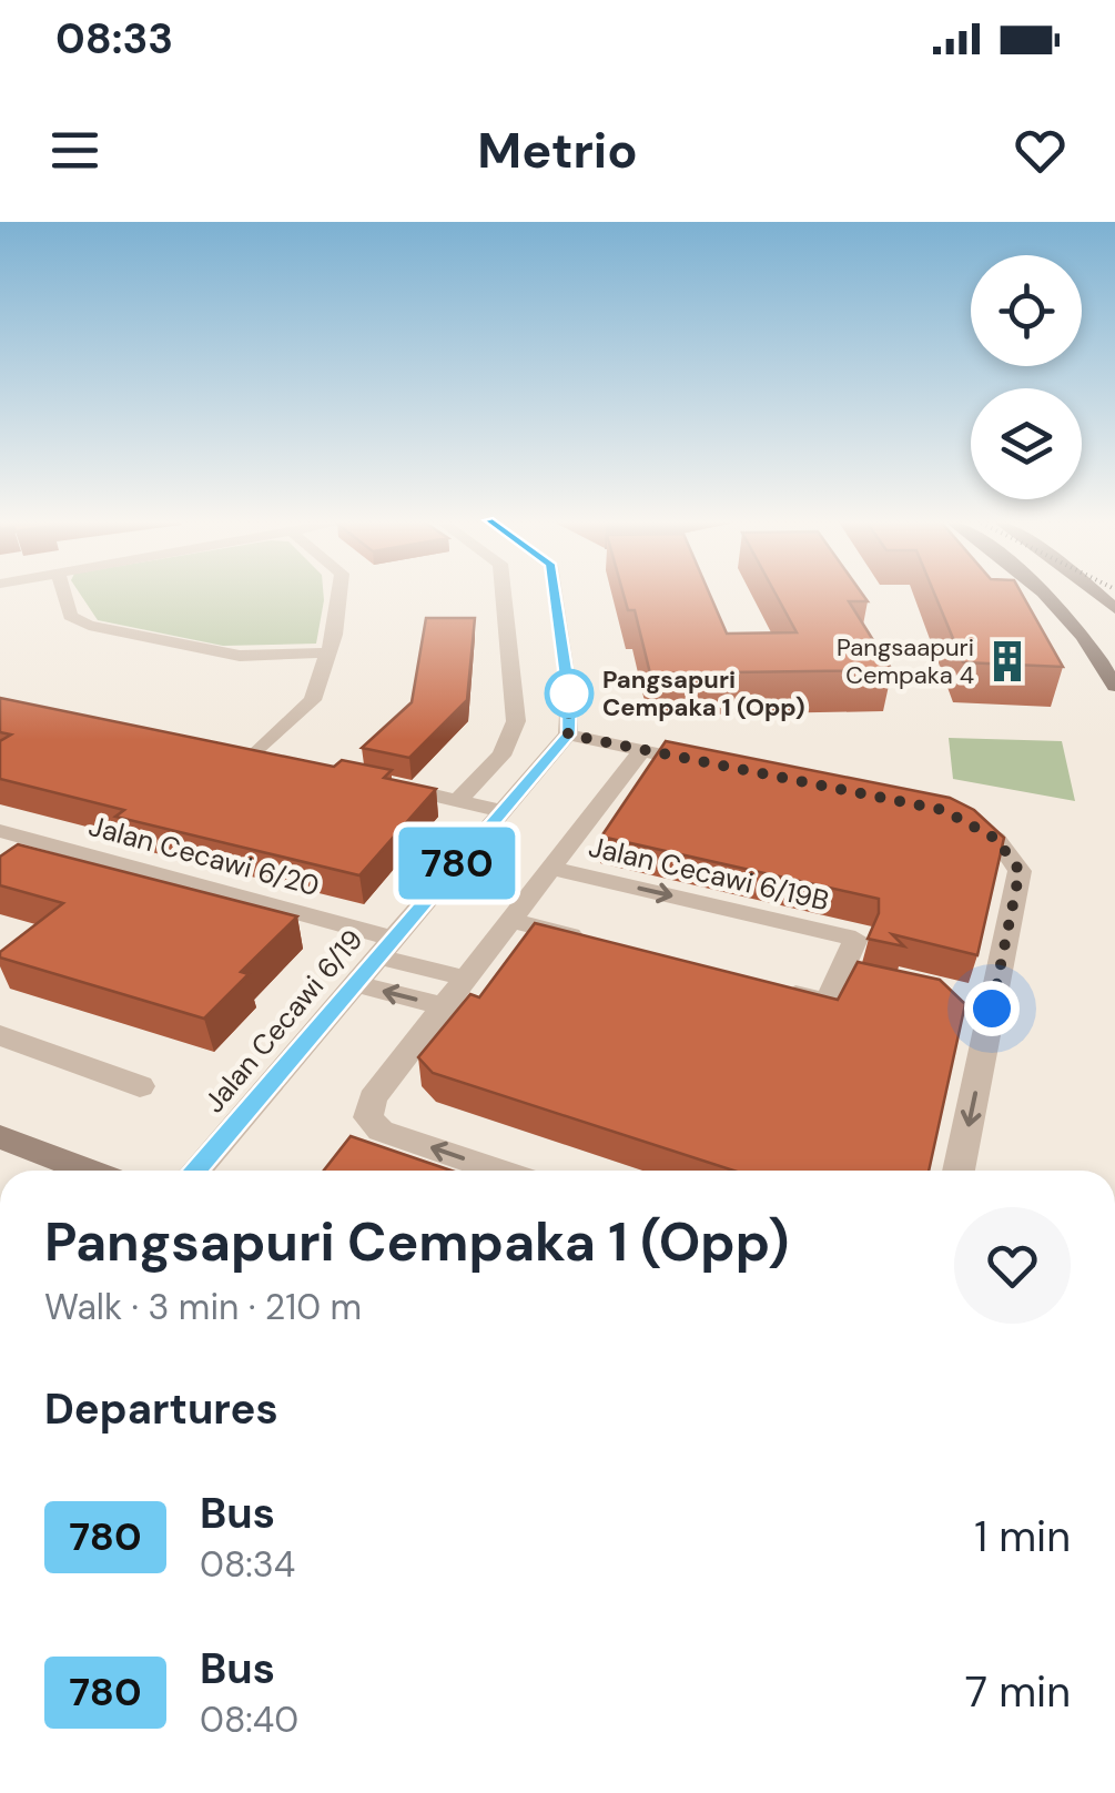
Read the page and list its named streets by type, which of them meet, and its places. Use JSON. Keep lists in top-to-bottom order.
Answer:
{
  "streets": {
    "street": ["Jalan Cecawi 6/20", "Jalan Cecawi 6/19B", "Jalan Cecawi 6/19"]
  },
  "crossings": [
    ["Jalan Cecawi 6/20", "Jalan Cecawi 6/19"]
  ],
  "places": {
    "building": ["Pangsaapuri Cempaka 4"],
    "other": ["Pangsapuri Cempaka 1 (Opp)"]
  },
  "lines": ["bus line 780"],
  "page": {
    "status": "08:33",
    "header": "Metrio",
    "on_map": "780",
    "heading": [
      ["Pangsapuri Cempaka 1 (Opp)", "Walk · 3 min · 210 m"],
      "Departures"
    ],
    "list": [
      {
        "mark": "780",
        "name": "Bus",
        "note": "08:34",
        "value": "1 min"
      },
      {
        "mark": "780",
        "name": "Bus",
        "note": "08:40",
        "value": "7 min"
      }
    ]
  }
}
